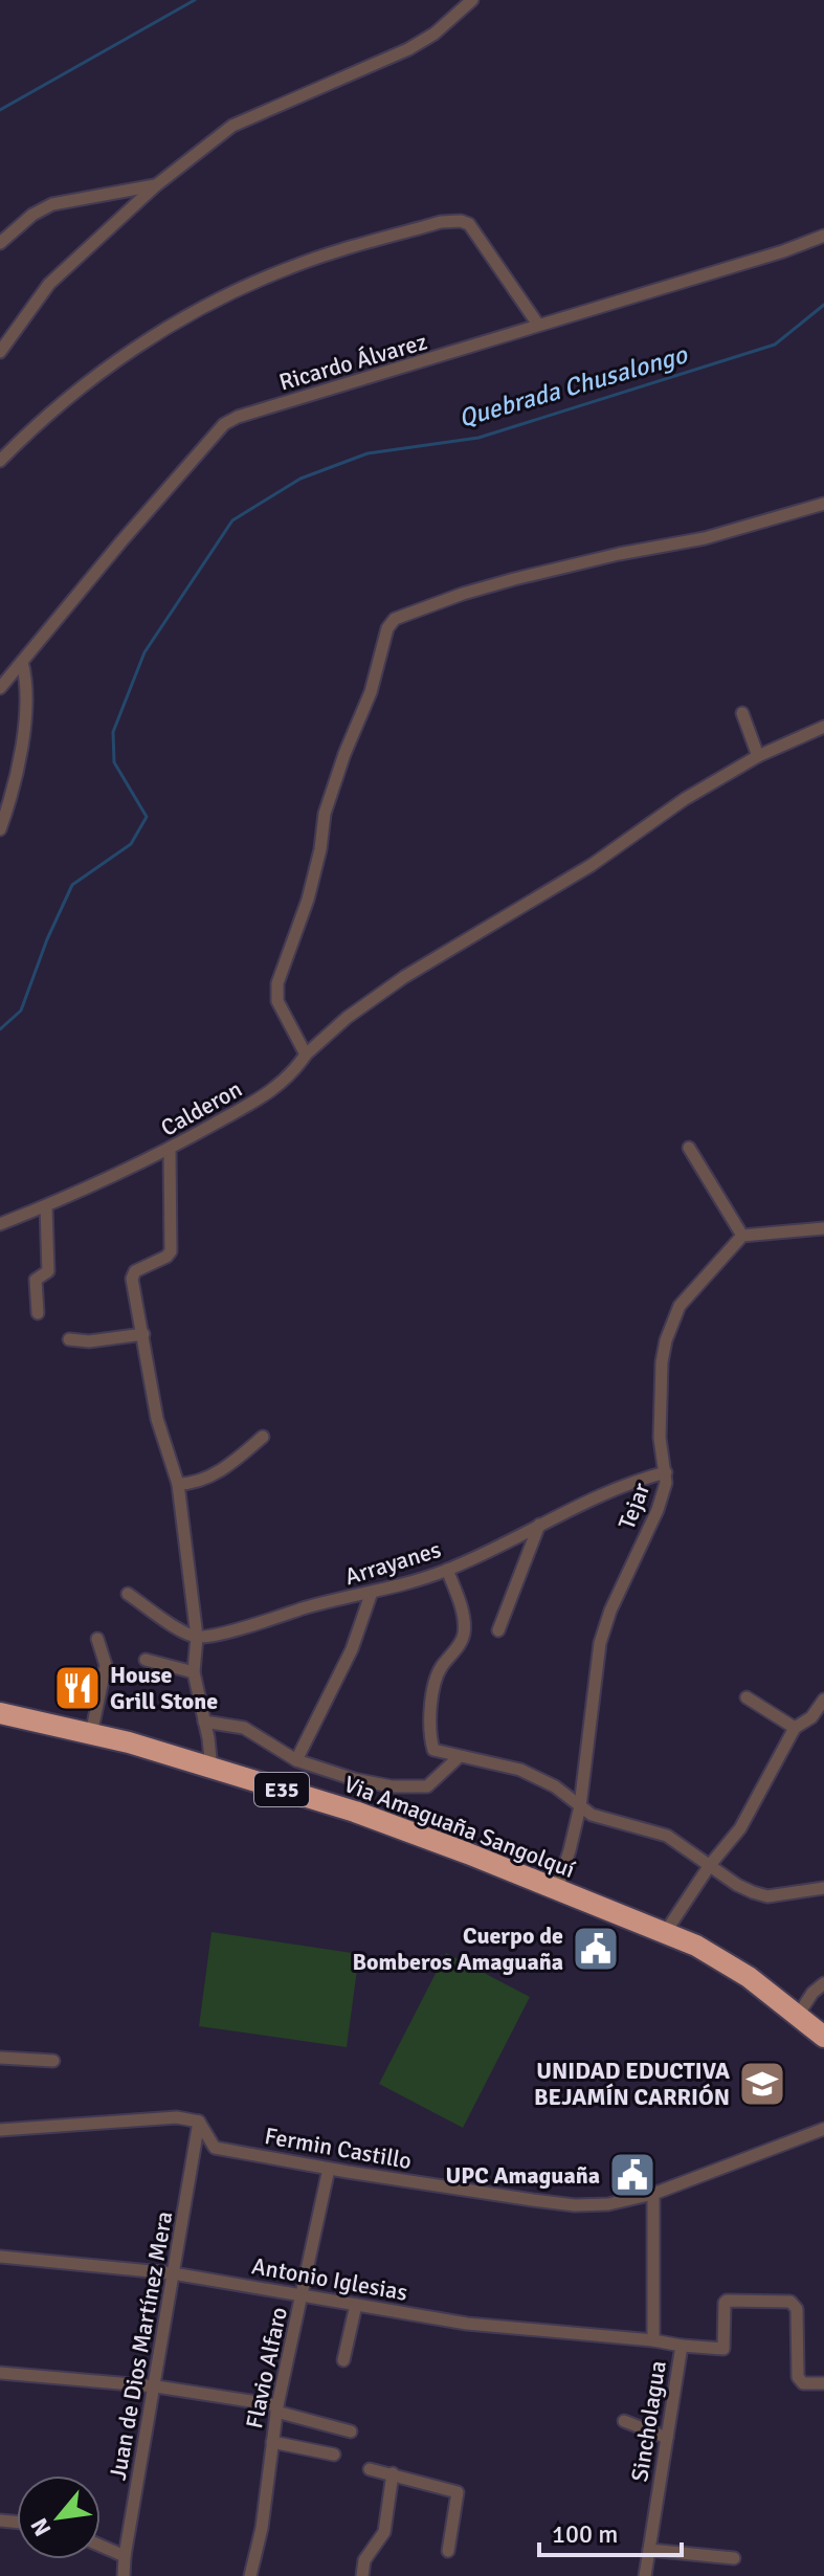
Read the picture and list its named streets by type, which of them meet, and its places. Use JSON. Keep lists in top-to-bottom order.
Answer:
{
  "streets": {
    "highway": ["E35", "Via Amaguaña Sangolquí"],
    "street": [
      "Ricardo Álvarez",
      "Calderon",
      "Tejar",
      "Arrayanes",
      "Fermin Castillo",
      "Antonio Iglesias",
      "Juan de Dios Martínez Mera",
      "Flavio Alfaro",
      "Sincholagua"
    ]
  },
  "crossings": [
    ["Tejar", "Arrayanes"],
    ["Tejar", "Via Amaguaña Sangolquí"],
    ["Fermin Castillo", "Juan de Dios Martínez Mera"],
    ["Fermin Castillo", "Flavio Alfaro"],
    ["Fermin Castillo", "Sincholagua"],
    ["Antonio Iglesias", "Juan de Dios Martínez Mera"],
    ["Antonio Iglesias", "Flavio Alfaro"],
    ["Antonio Iglesias", "Sincholagua"]
  ],
  "water": ["Quebrada Chusalongo"],
  "places": {
    "restaurant": ["House Grill Stone"],
    "public building": ["Cuerpo de Bomberos Amaguaña", "UPC Amaguaña"],
    "school or university": ["UNIDAD EDUCTIVA BEJAMÍN CARRIÓN"]
  },
  "scale_bar": "100 m",
  "north": "bottom left"
}
